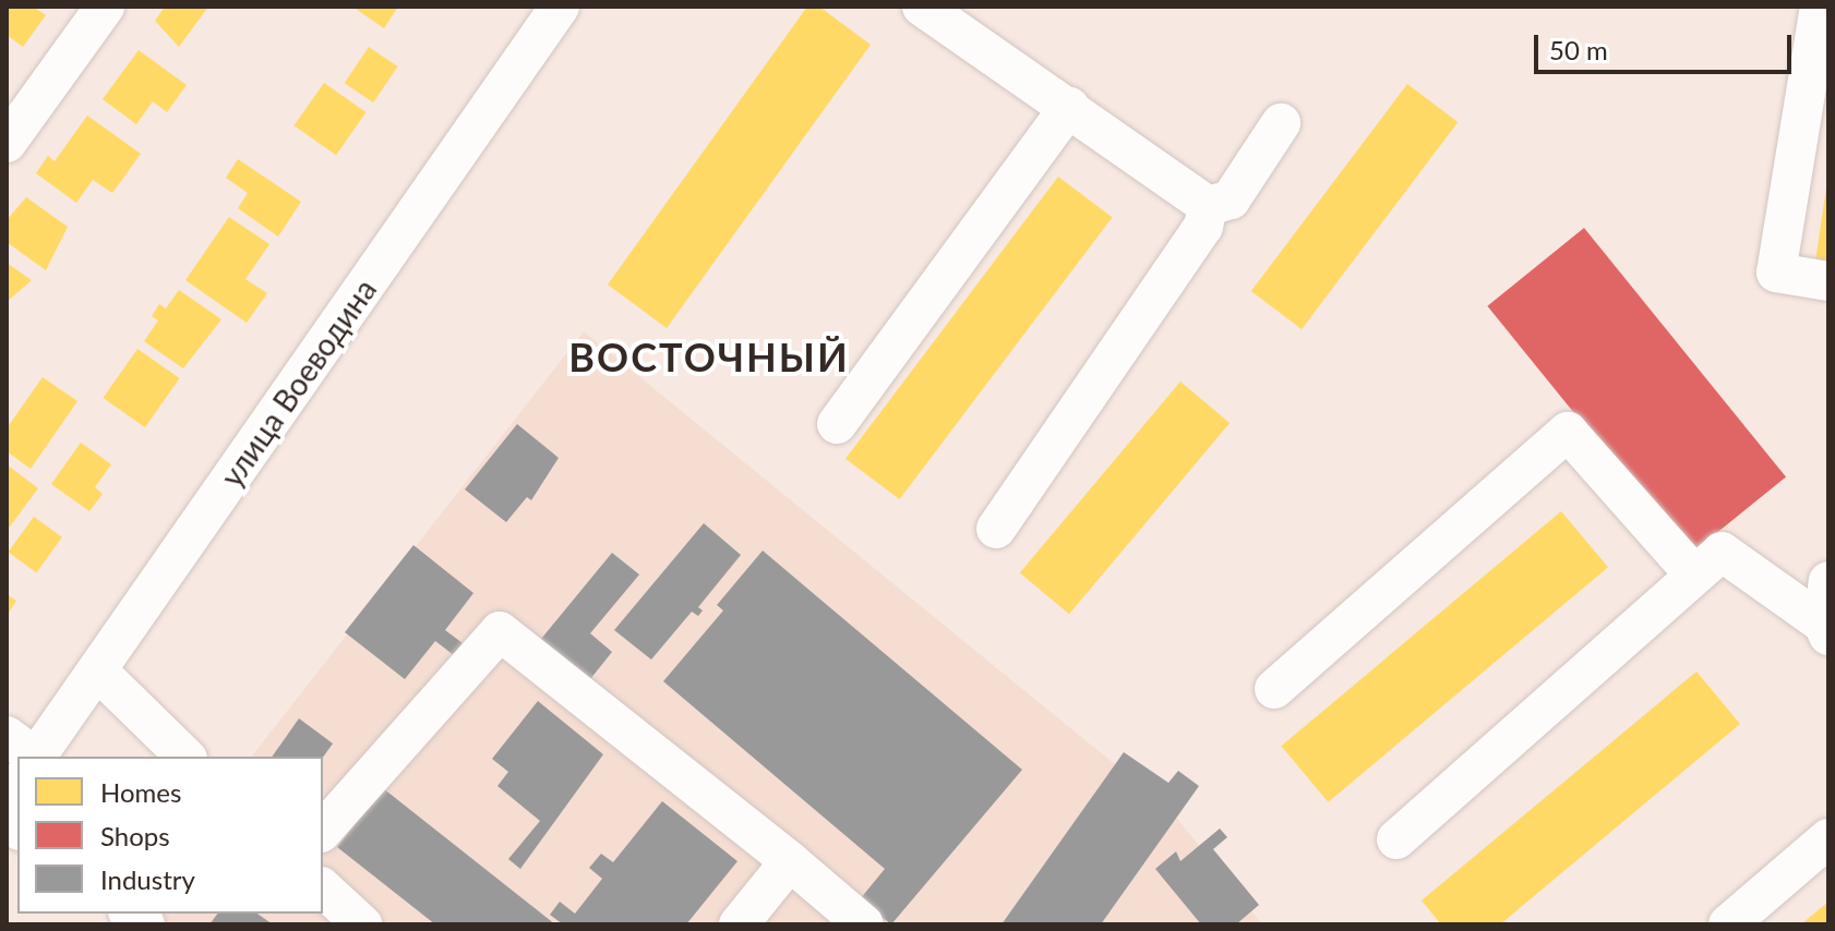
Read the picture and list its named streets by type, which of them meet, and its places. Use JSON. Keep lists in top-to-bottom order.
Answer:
{
  "streets": {
    "street": ["улица Воеводина"]
  },
  "districts": ["ВОСТОЧНЫЙ"],
  "legend": ["Homes", "Shops", "Industry"],
  "scale_bar": "50 m"
}
